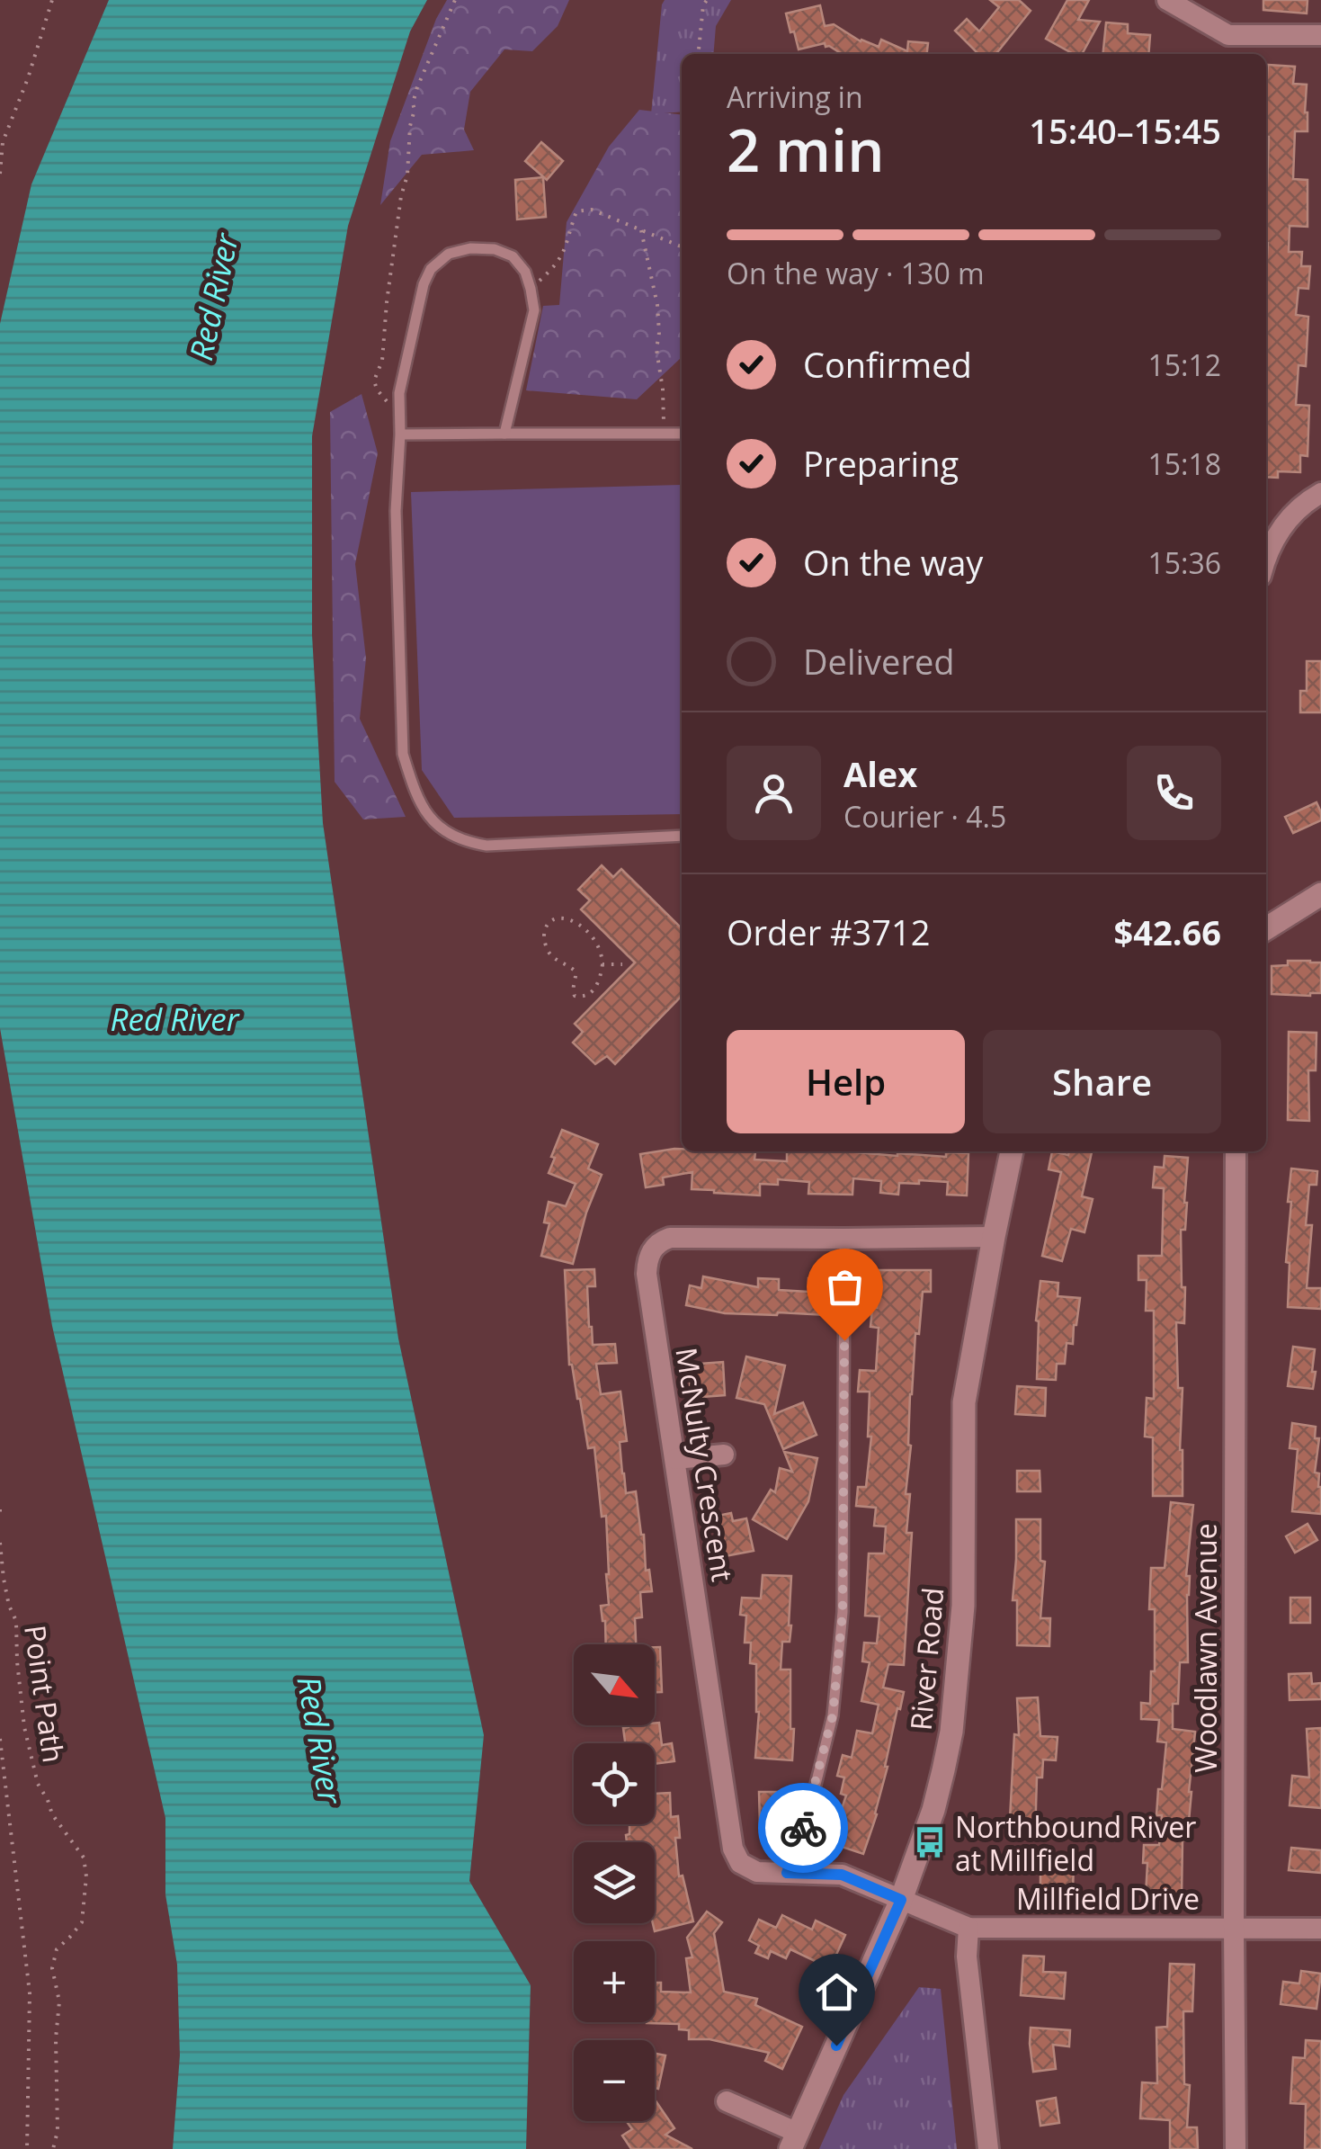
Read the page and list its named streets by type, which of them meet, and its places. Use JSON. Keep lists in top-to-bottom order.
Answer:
{
  "streets": {
    "street": [
      "McNulty Crescent",
      "Woodlawn Avenue",
      "River Road",
      "Millfield Drive"
    ],
    "path": ["Point Path"]
  },
  "crossings": [
    ["McNulty Crescent", "River Road"],
    ["McNulty Crescent", "Millfield Drive"],
    ["Woodlawn Avenue", "Millfield Drive"],
    ["River Road", "Millfield Drive"]
  ],
  "water": ["Red River"],
  "places": {
    "bus stop": ["Northbound River at Millfield"]
  },
  "north": "bottom right",
  "page": {
    "heading": ["2 min", "Arriving in", "15:40–15:45"],
    "panel": [
      "Alex",
      "Courier · 4.5",
      "Order #3712",
      "$42.66"
    ],
    "bar": "On the way · 130 m",
    "list": [
      ["Confirmed", "15:12"],
      ["Preparing", "15:18"],
      ["On the way", "15:36"],
      "Delivered"
    ],
    "buttons": ["Help", "Share"],
    "map_buttons": ["+", "−"]
  }
}
